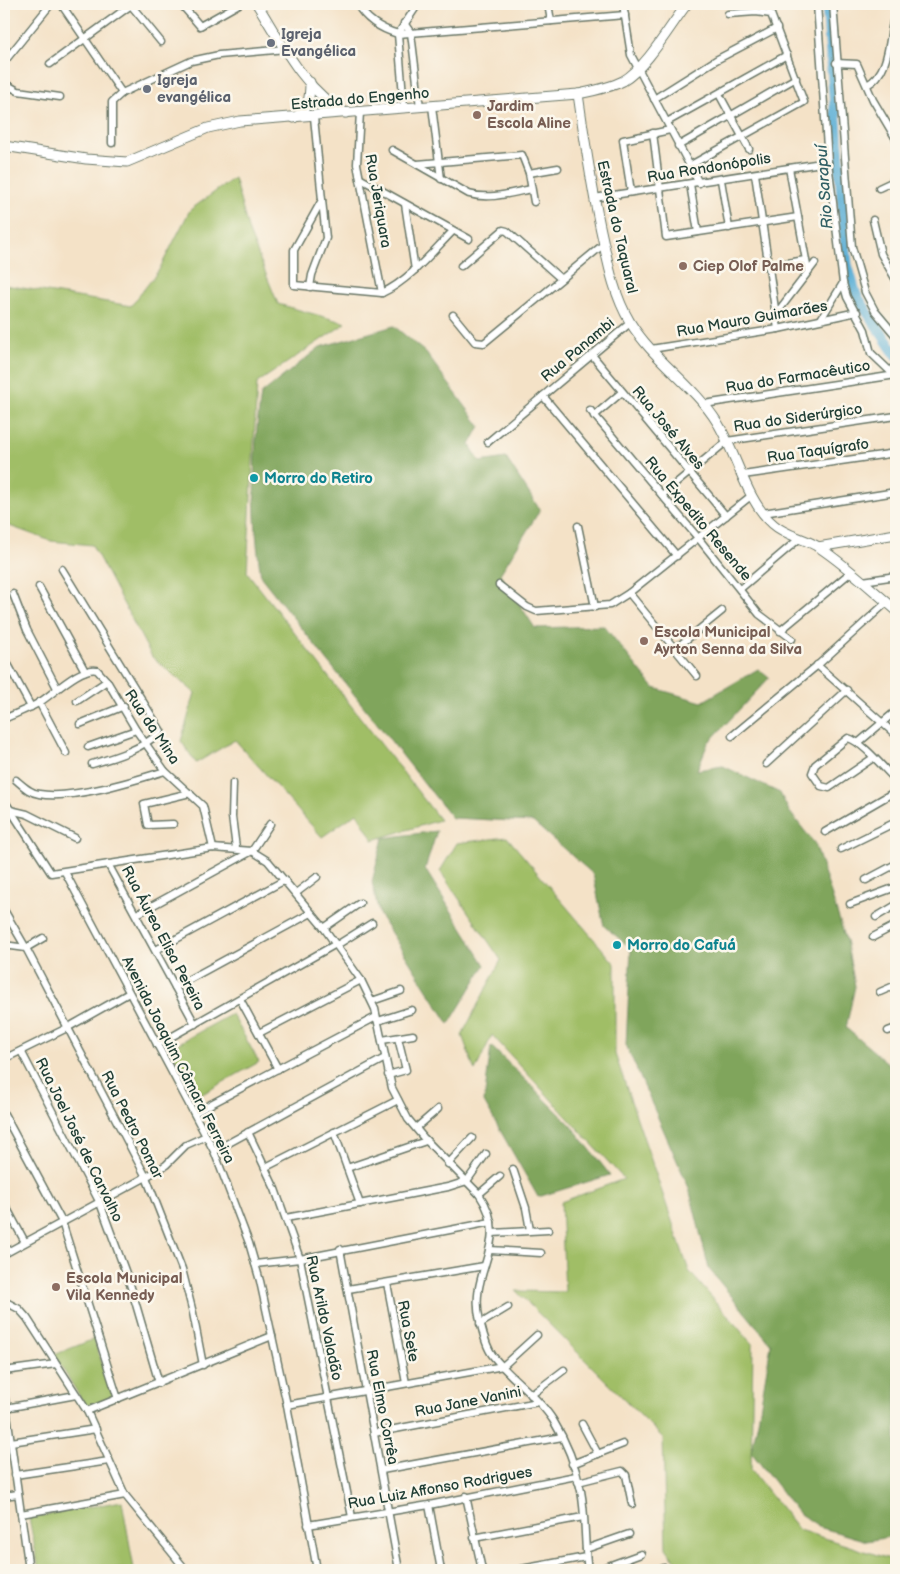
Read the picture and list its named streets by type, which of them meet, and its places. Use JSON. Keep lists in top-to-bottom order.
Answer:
{
  "streets": {
    "street": [
      "Estrada do Engenho",
      "Rua Rondonópolis",
      "Rua Jeriquara",
      "Estrada do Taquaral",
      "Rua Mauro Guimarães",
      "Rua Panambi",
      "Rua do Farmacêutico",
      "Rua do Siderúrgico",
      "Rua José Alves",
      "Rua Taquígrafo",
      "Rua Expedito Resende",
      "Rua da Mina",
      "Rua Áurea Elisa Pereira",
      "Avenida Joaquim Câmara Ferreira",
      "Rua Pedro Pomar",
      "Rua Joel José de Carvalho",
      "Rua Arildo Valadão",
      "Rua Sete",
      "Rua Jane Vanini",
      "Rua Elmo Corrêa",
      "Rua Luiz Affonso Rodrigues"
    ]
  },
  "crossings": [
    ["Estrada do Engenho", "Rua Jeriquara"],
    ["Estrada do Engenho", "Estrada do Taquaral"],
    ["Rua Rondonópolis", "Estrada do Taquaral"],
    ["Estrada do Taquaral", "Rua Mauro Guimarães"],
    ["Estrada do Taquaral", "Rua Panambi"],
    ["Estrada do Taquaral", "Rua do Farmacêutico"],
    ["Estrada do Taquaral", "Rua do Siderúrgico"],
    ["Estrada do Taquaral", "Rua Taquígrafo"],
    ["Rua Panambi", "Rua José Alves"],
    ["Rua do Siderúrgico", "Rua José Alves"],
    ["Rua do Siderúrgico", "Rua Expedito Resende"],
    ["Rua José Alves", "Rua Expedito Resende"],
    ["Avenida Joaquim Câmara Ferreira", "Rua Luiz Affonso Rodrigues"],
    ["Rua Arildo Valadão", "Rua Luiz Affonso Rodrigues"],
    ["Rua Jane Vanini", "Rua Elmo Corrêa"],
    ["Rua Elmo Corrêa", "Rua Luiz Affonso Rodrigues"]
  ],
  "water": ["Rio Sarapuí"],
  "places": [
    "Igreja Evangélica",
    "Igreja evangélica",
    "Jardim Escola Aline",
    "Ciep Olof Palme",
    "Morro do Retiro",
    "Escola Municipal Ayrton Senna da Silva",
    "Morro do Cafuá",
    "Escola Municipal Vila Kennedy"
  ]
}
